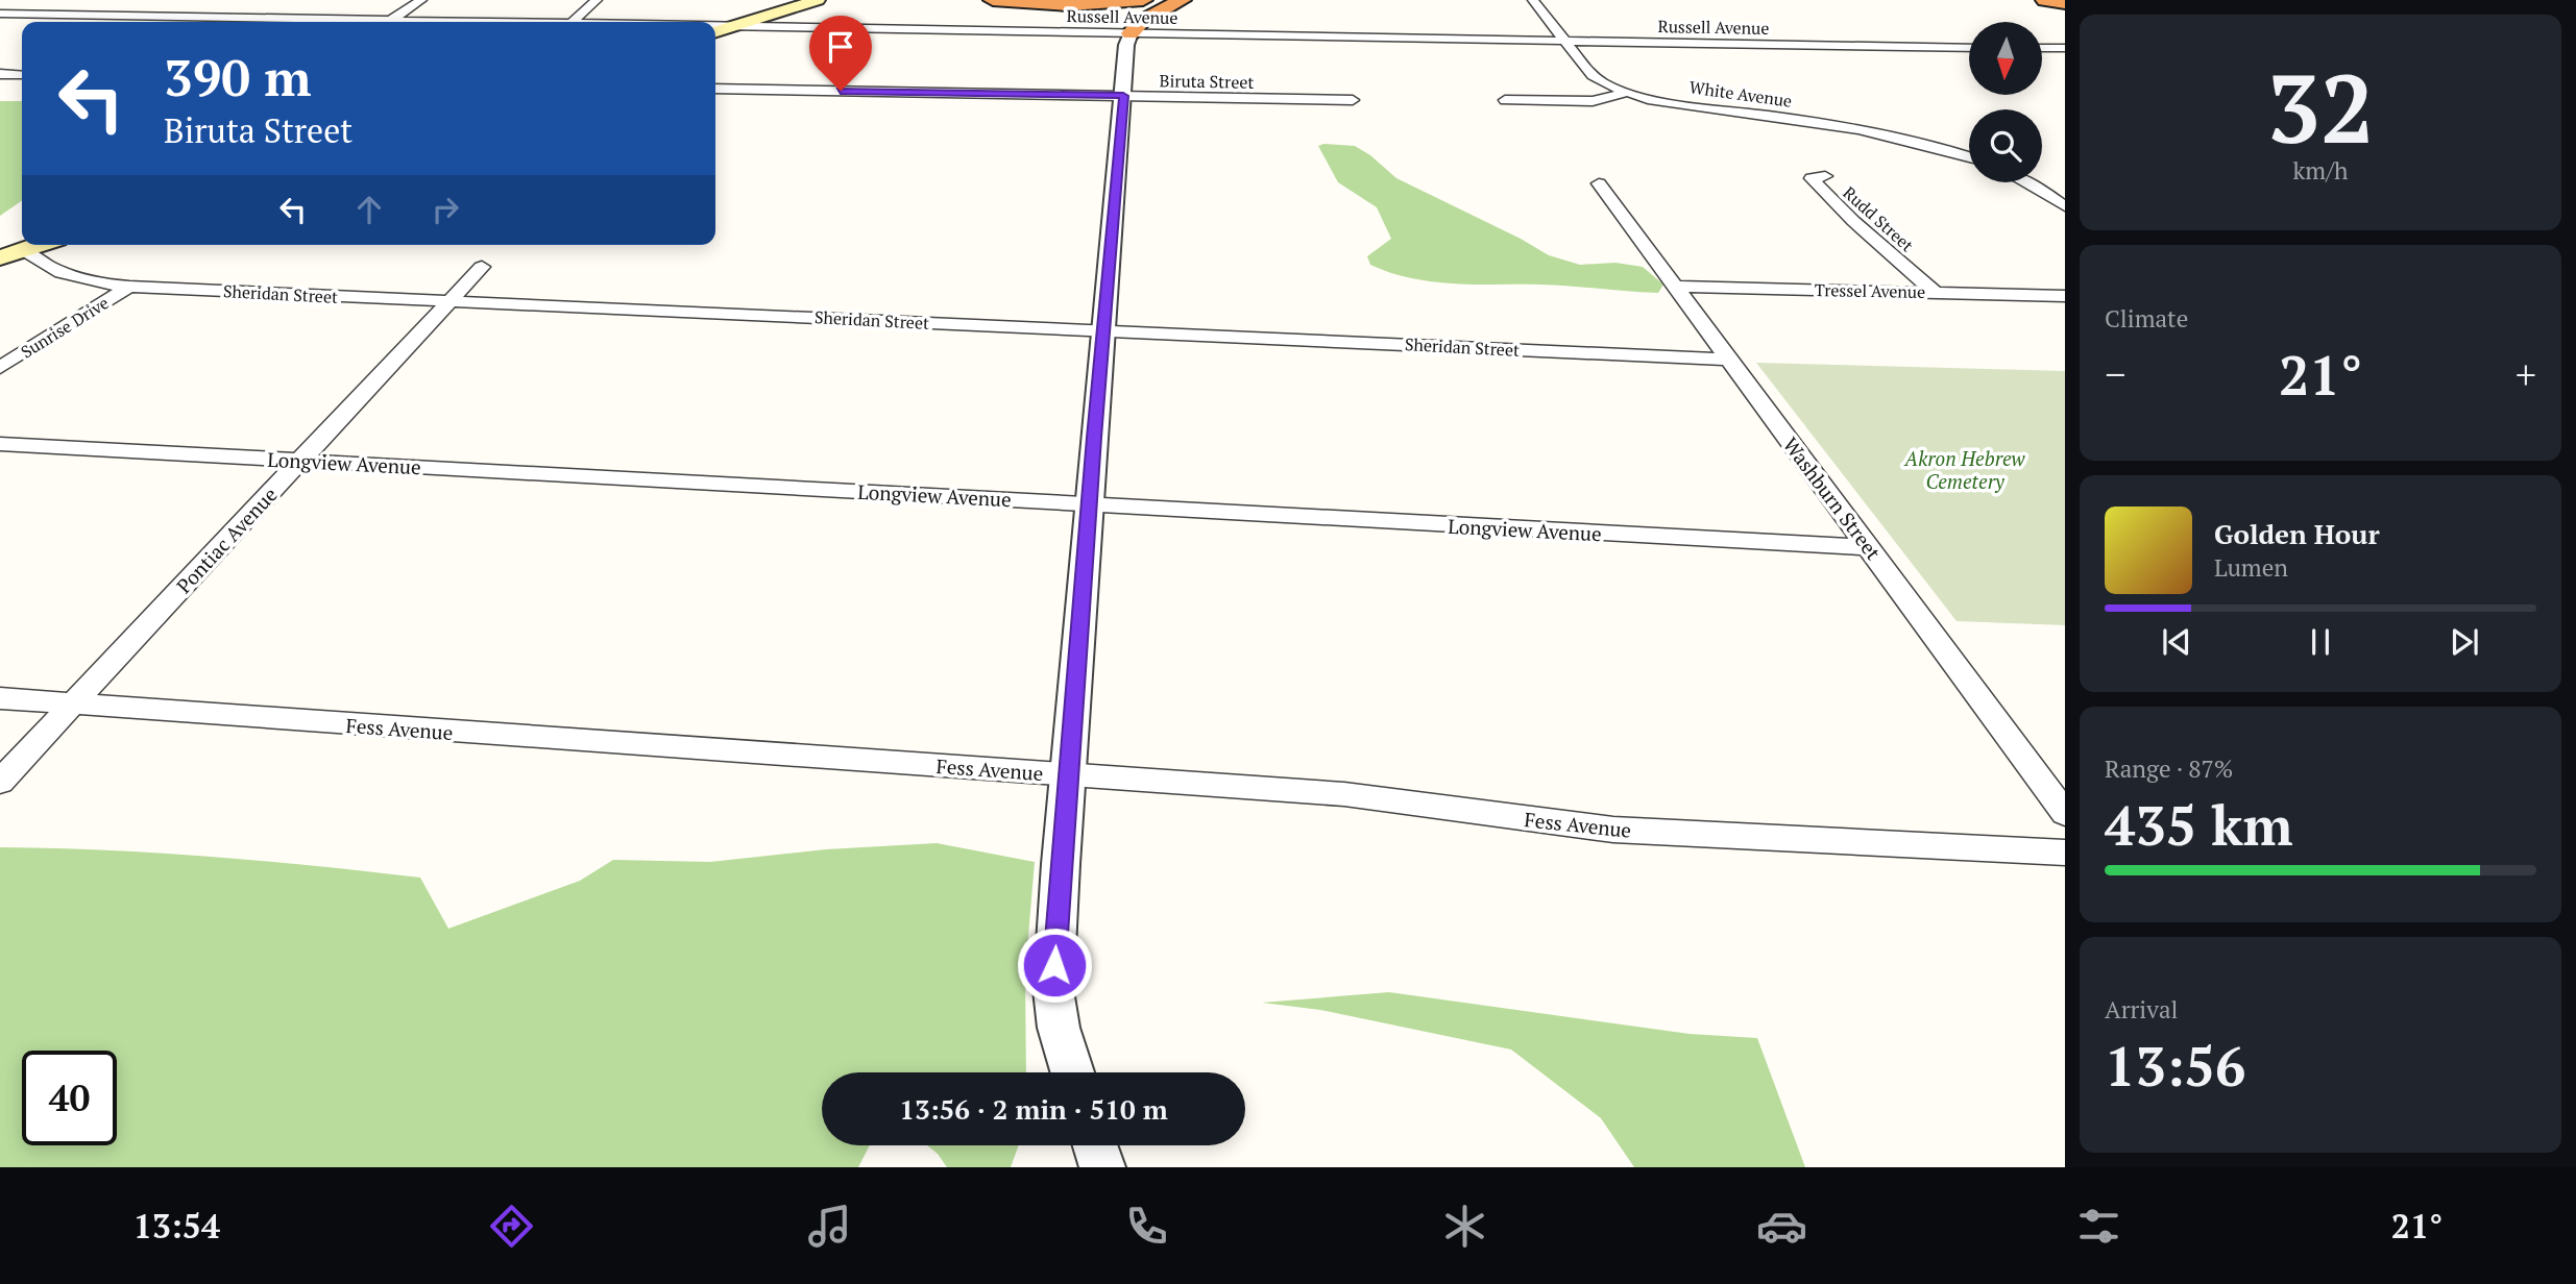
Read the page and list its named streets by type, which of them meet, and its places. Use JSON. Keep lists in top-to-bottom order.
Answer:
{
  "streets": {
    "street": [
      "Russell Avenue",
      "Biruta Street",
      "White Avenue",
      "Rudd Street",
      "Tressel Avenue",
      "Sheridan Street",
      "Sunrise Drive",
      "Longview Avenue",
      "Washburn Street",
      "Pontiac Avenue",
      "Fess Avenue"
    ]
  },
  "crossings": [
    ["Russell Avenue", "White Avenue"],
    ["Rudd Street", "Tressel Avenue"],
    ["Tressel Avenue", "Washburn Street"],
    ["Sheridan Street", "Sunrise Drive"],
    ["Sheridan Street", "Washburn Street"],
    ["Sheridan Street", "Pontiac Avenue"],
    ["Longview Avenue", "Washburn Street"],
    ["Longview Avenue", "Pontiac Avenue"],
    ["Pontiac Avenue", "Fess Avenue"]
  ],
  "parks": ["Akron Hebrew Cemetery"],
  "north": "bottom",
  "page": {
    "tile": [
      ["32", "km/h"],
      "Climate",
      ["Range · 87%", "435 km"],
      ["Arrival", "13:56"]
    ],
    "turn": ["390 m", "Biruta Street"],
    "heat": ["−", "21°", "+"],
    "song": ["Golden Hour", "Lumen"],
    "limit": "40",
    "trip": "13:56 · 2 min · 510 m",
    "tabs": ["13:54", "21°"]
  }
}
